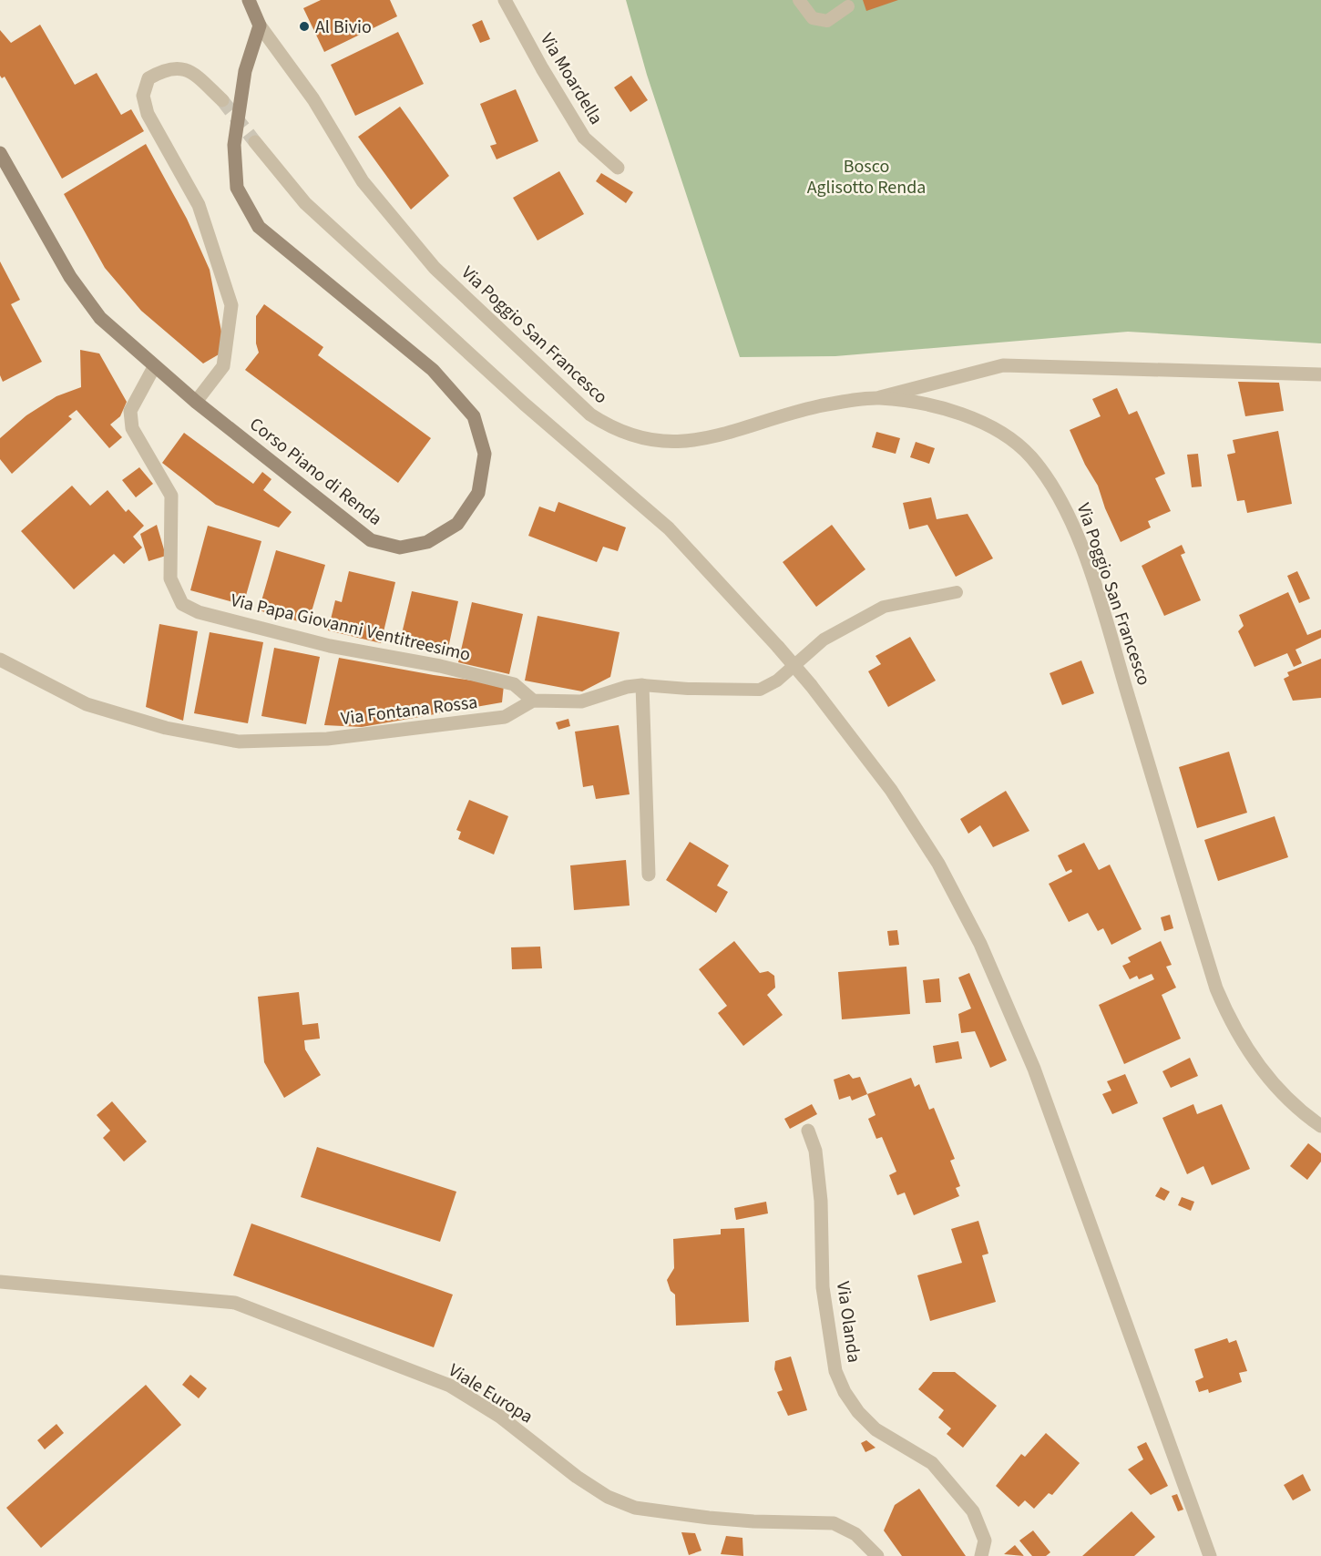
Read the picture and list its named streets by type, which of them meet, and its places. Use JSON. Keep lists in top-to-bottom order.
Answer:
{
  "streets": {
    "main road": ["Corso Piano di Renda"],
    "street": [
      "Via Moardella",
      "Via Poggio San Francesco",
      "Via Papa Giovanni Ventitreesimo",
      "Via Fontana Rossa",
      "Via Olanda",
      "Viale Europa"
    ]
  },
  "crossings": [
    ["Via Poggio San Francesco", "Corso Piano di Renda"],
    ["Corso Piano di Renda", "Via Papa Giovanni Ventitreesimo"],
    ["Via Papa Giovanni Ventitreesimo", "Via Fontana Rossa"]
  ],
  "parks": ["Bosco Aglisotto Renda"],
  "places": ["Al Bivio"]
}
